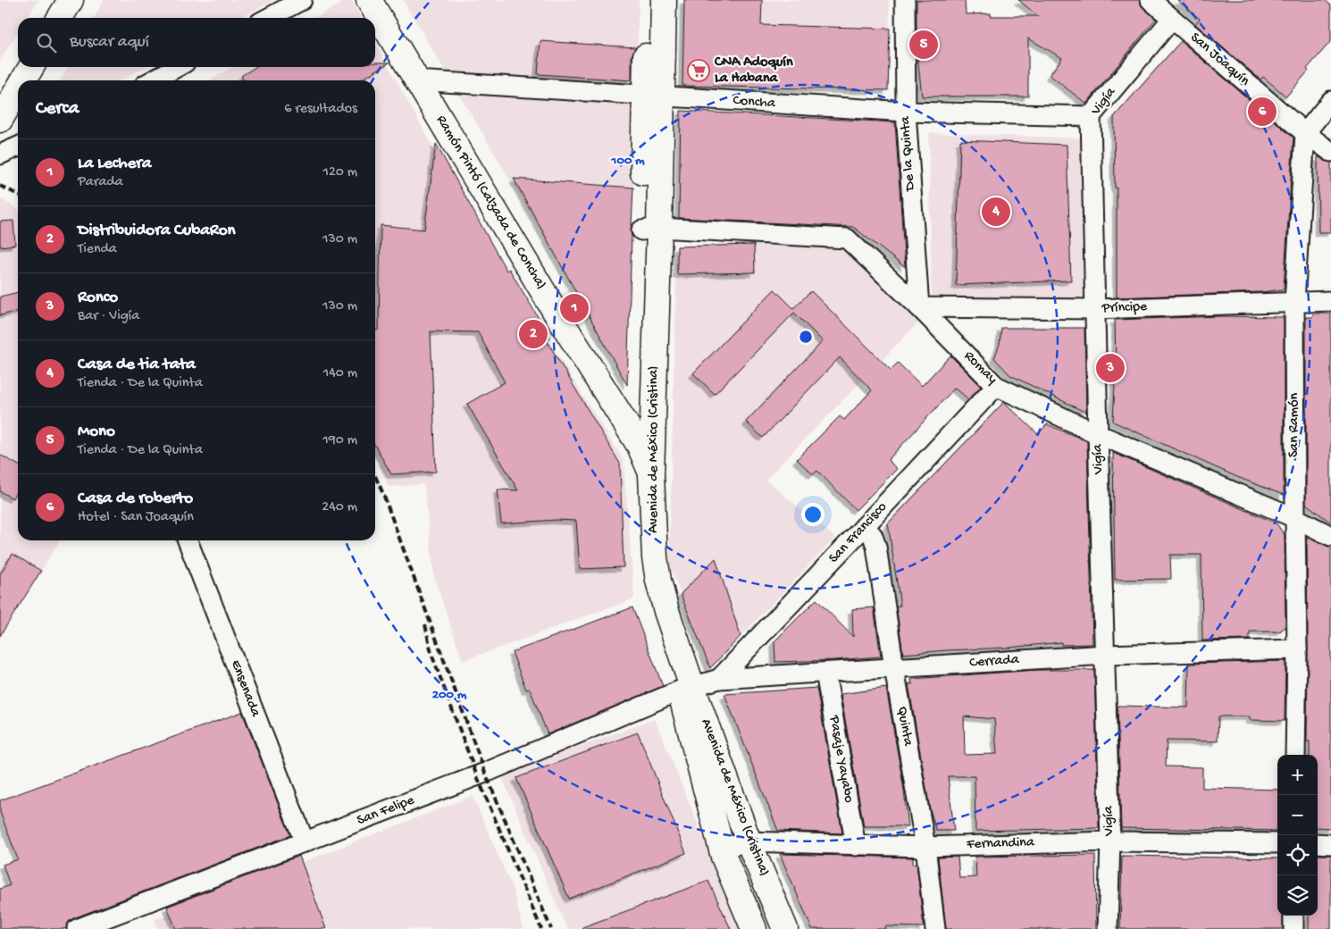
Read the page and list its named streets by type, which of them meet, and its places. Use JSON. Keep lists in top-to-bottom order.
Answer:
{
  "streets": {
    "main road": ["Ramón Pintó (Calzada de Concha)", "Avenida de México (Cristina)"],
    "street": [
      "San Joaquín",
      "Vigía",
      "Concha",
      "De la Quinta",
      "Príncipe",
      "Romay",
      "San Ramón",
      "San Francisco",
      "Cerrada",
      "Ensenada",
      "Quinta",
      "Pasaje Yayabo",
      "San Felipe",
      "Fernandina"
    ]
  },
  "crossings": [
    ["San Joaquín", "Vigía"],
    ["San Joaquín", "San Ramón"],
    ["Vigía", "Concha"],
    ["Vigía", "Príncipe"],
    ["Vigía", "Romay"],
    ["Vigía", "Cerrada"],
    ["Vigía", "Fernandina"],
    ["Concha", "De la Quinta"],
    ["Concha", "Ramón Pintó (Calzada de Concha)"],
    ["Concha", "Avenida de México (Cristina)"],
    ["De la Quinta", "Príncipe"],
    ["De la Quinta", "Romay"],
    ["Ramón Pintó (Calzada de Concha)", "Avenida de México (Cristina)"],
    ["Príncipe", "Romay"],
    ["Príncipe", "San Ramón"],
    ["Romay", "San Ramón"],
    ["Romay", "Avenida de México (Cristina)"],
    ["Romay", "San Francisco"],
    ["San Ramón", "Cerrada"],
    ["Avenida de México (Cristina)", "Cerrada"],
    ["Avenida de México (Cristina)", "San Felipe"],
    ["Avenida de México (Cristina)", "Fernandina"],
    ["San Francisco", "Cerrada"],
    ["San Francisco", "Quinta"],
    ["Cerrada", "Quinta"],
    ["Cerrada", "Pasaje Yayabo"],
    ["Cerrada", "San Felipe"],
    ["Ensenada", "San Felipe"],
    ["Quinta", "Fernandina"],
    ["Pasaje Yayabo", "Fernandina"]
  ],
  "places": {
    "supermarket": ["CNA Adoquín La Habana"]
  },
  "page": {
    "search": "Buscar aquí",
    "pins": [
      "5",
      "6",
      "4",
      "1",
      "2",
      "3"
    ],
    "heading": ["Cerca", "6 resultados"],
    "list": [
      {
        "mark": "1",
        "name": "La Lechera",
        "note": "Parada",
        "value": "120 m"
      },
      {
        "mark": "2",
        "name": "Distribuidora CubaRon",
        "note": "Tienda",
        "value": "130 m"
      },
      {
        "mark": "3",
        "name": "Ronco",
        "note": "Bar · Vigía",
        "value": "130 m"
      },
      {
        "mark": "4",
        "name": "Casa de tia tata",
        "note": "Tienda · De la Quinta",
        "value": "140 m"
      },
      {
        "mark": "5",
        "name": "Mono",
        "note": "Tienda · De la Quinta",
        "value": "190 m"
      },
      {
        "mark": "6",
        "name": "Casa de roberto",
        "note": "Hotel · San Joaquín",
        "value": "240 m"
      }
    ],
    "map_buttons": ["+", "−"]
  },
  "rings": ["100 m", "200 m"]
}
